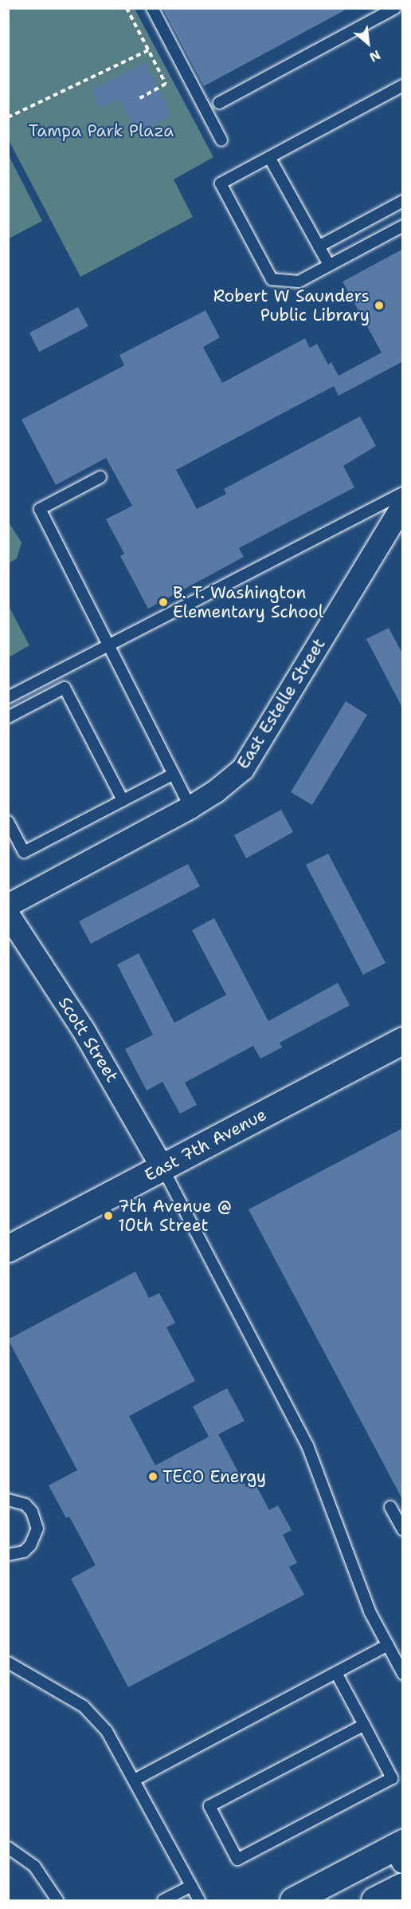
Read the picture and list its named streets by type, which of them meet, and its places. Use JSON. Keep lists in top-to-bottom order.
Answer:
{
  "streets": {
    "street": ["East Estelle Street", "Scott Street", "East 7th Avenue"]
  },
  "crossings": [
    ["Scott Street", "East 7th Avenue"]
  ],
  "parks": ["Tampa Park Plaza"],
  "places": [
    "Robert W Saunders Public Library",
    "B. T. Washington Elementary School",
    "7th Avenue @ 10th Street",
    "TECO Energy"
  ],
  "north": "bottom right"
}
